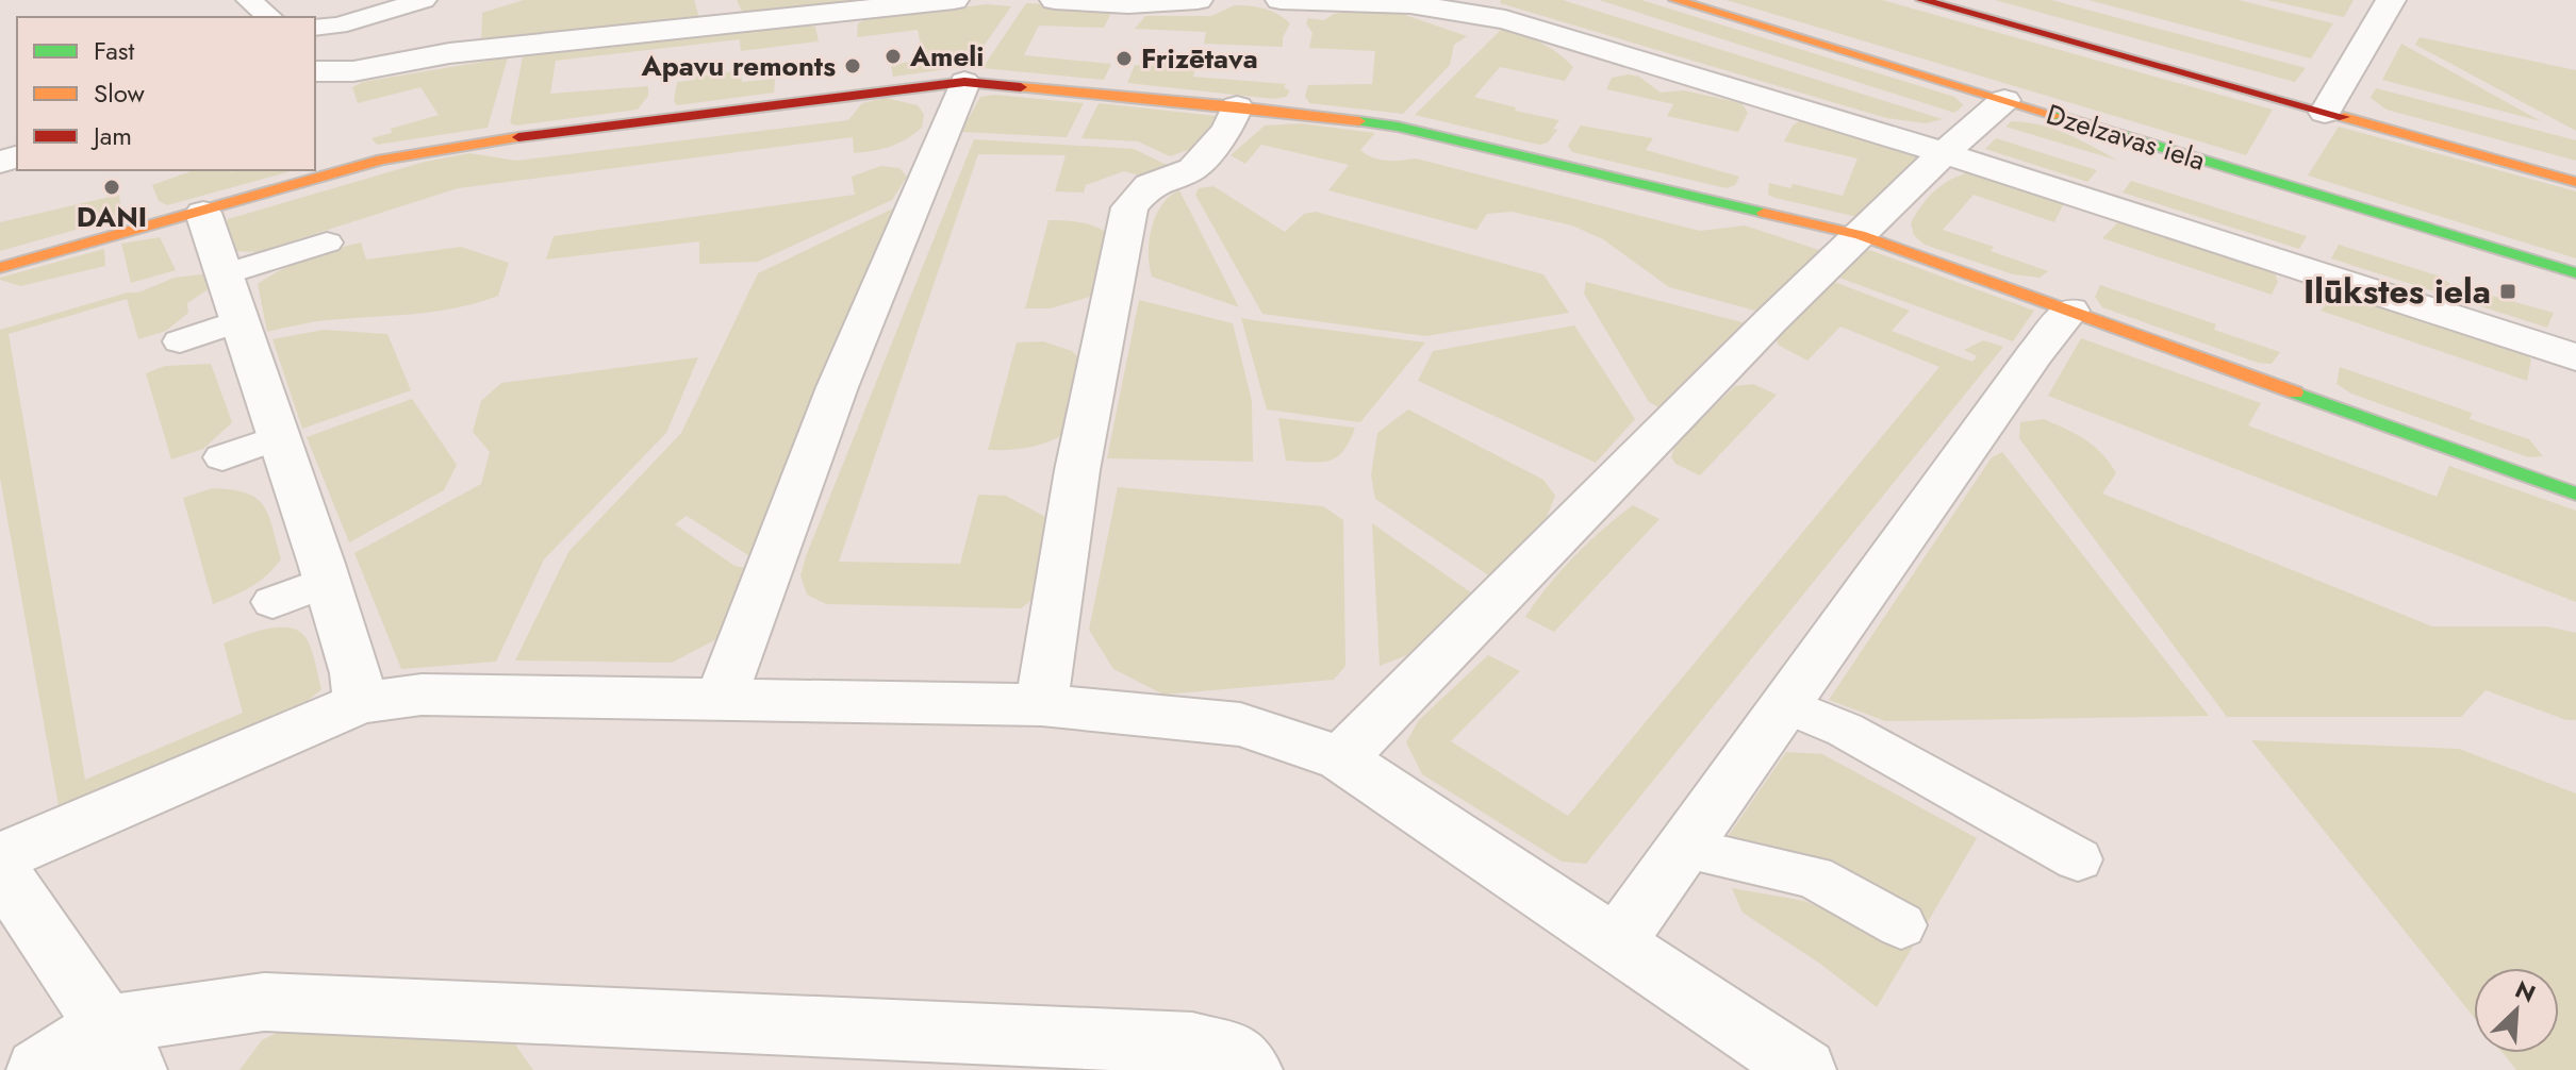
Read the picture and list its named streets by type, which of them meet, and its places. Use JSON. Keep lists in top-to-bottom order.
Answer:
{
  "streets": {
    "street": ["Dzelzavas iela"]
  },
  "places": {
    "other": [
      "Ameli",
      "Frizētava",
      "Apavu remonts",
      "DANI"
    ],
    "transit": ["Ilūkstes iela"]
  },
  "legend": ["Fast", "Slow", "Jam"],
  "north": "top right"
}
